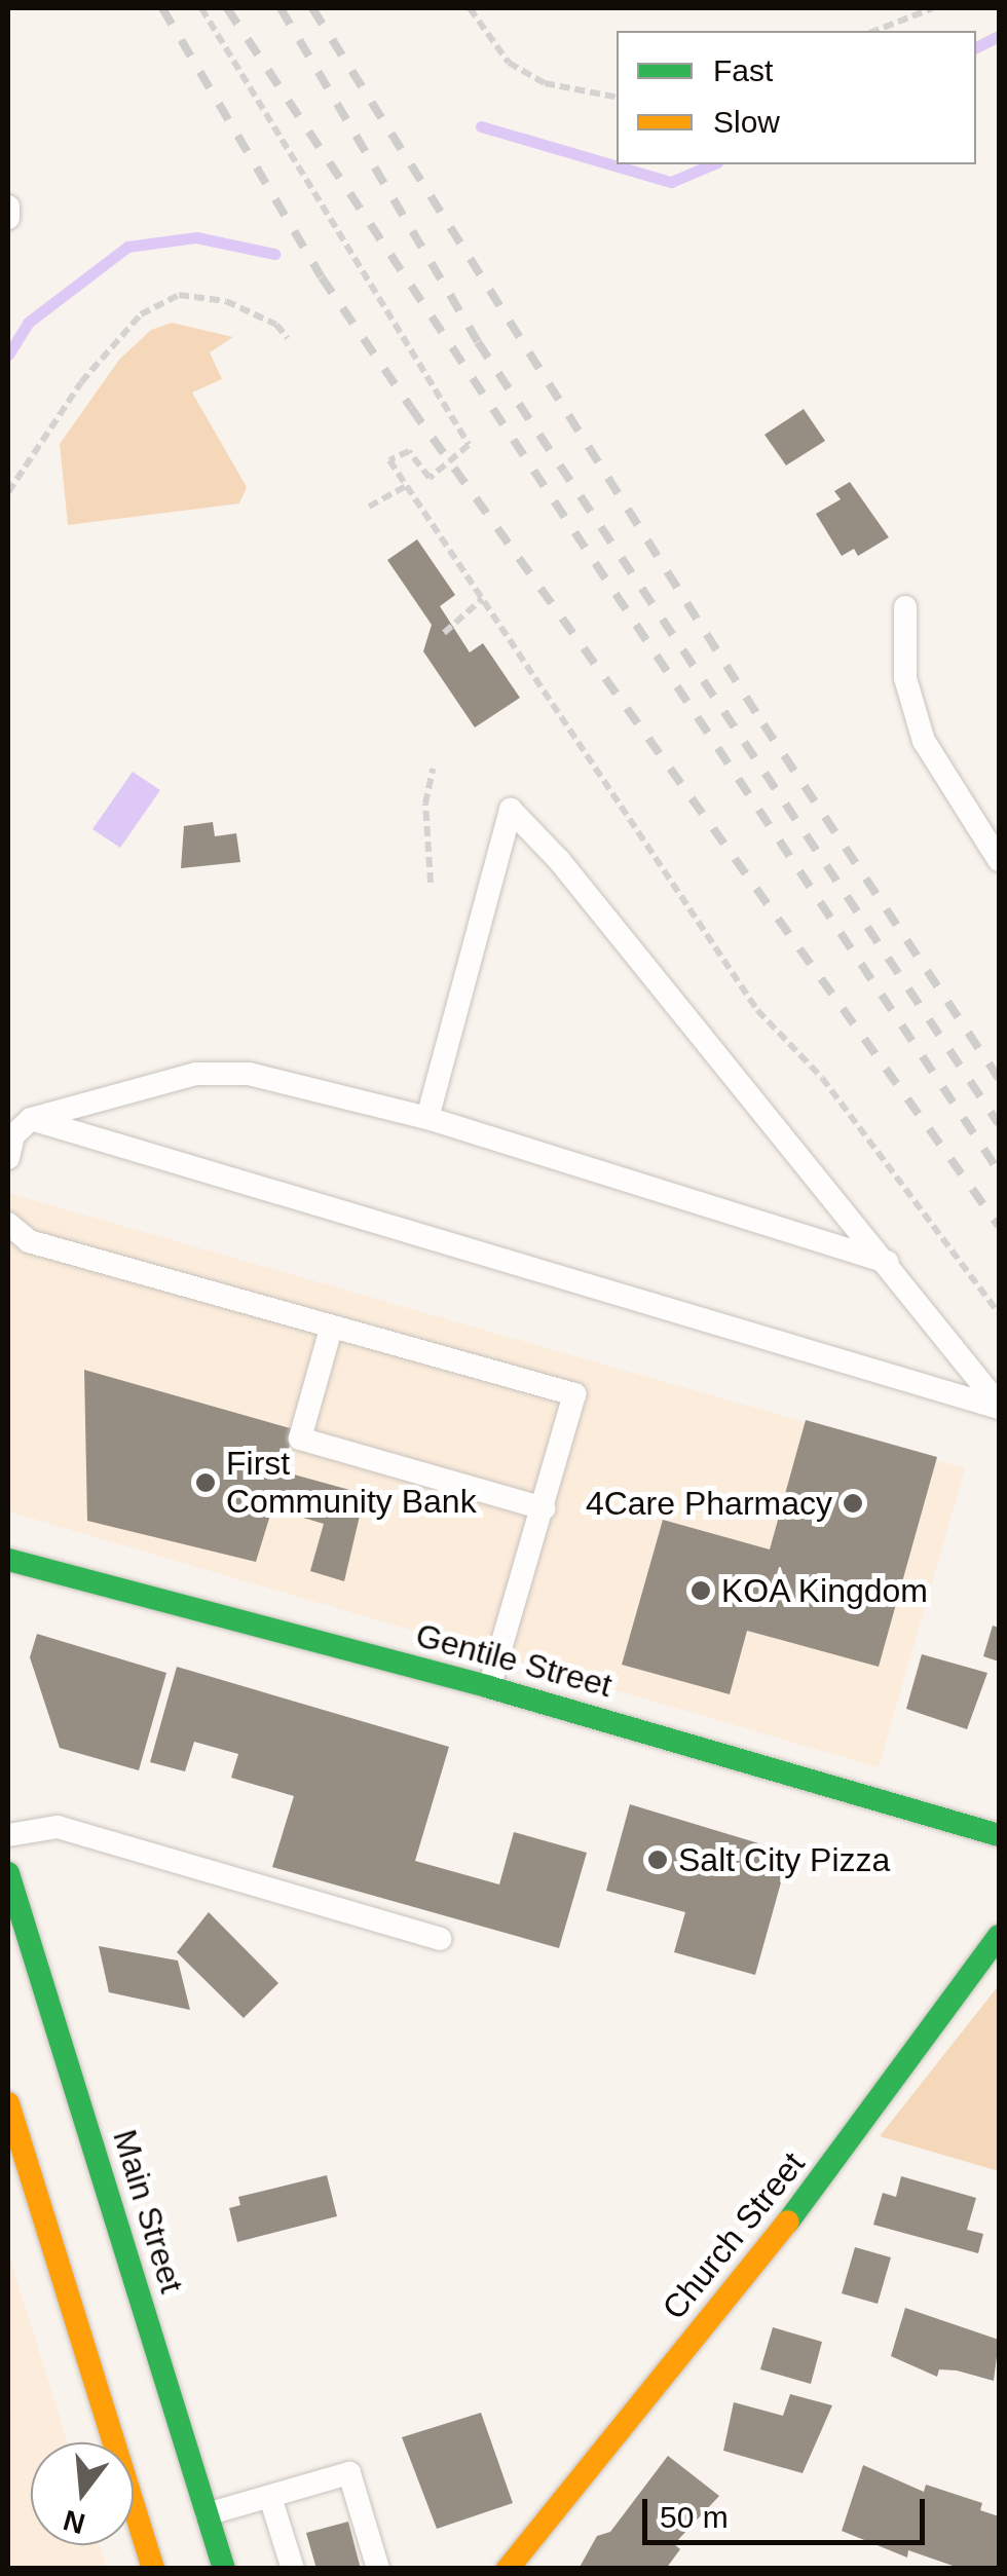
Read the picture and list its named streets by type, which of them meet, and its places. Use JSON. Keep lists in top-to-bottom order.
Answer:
{
  "streets": {
    "main road": ["Gentile Street", "Main Street", "Church Street"]
  },
  "places": [
    "First Community Bank",
    "4Care Pharmacy",
    "KOA Kingdom",
    "Salt City Pizza"
  ],
  "legend": ["Fast", "Slow"],
  "scale_bar": "50 m",
  "north": "bottom"
}
